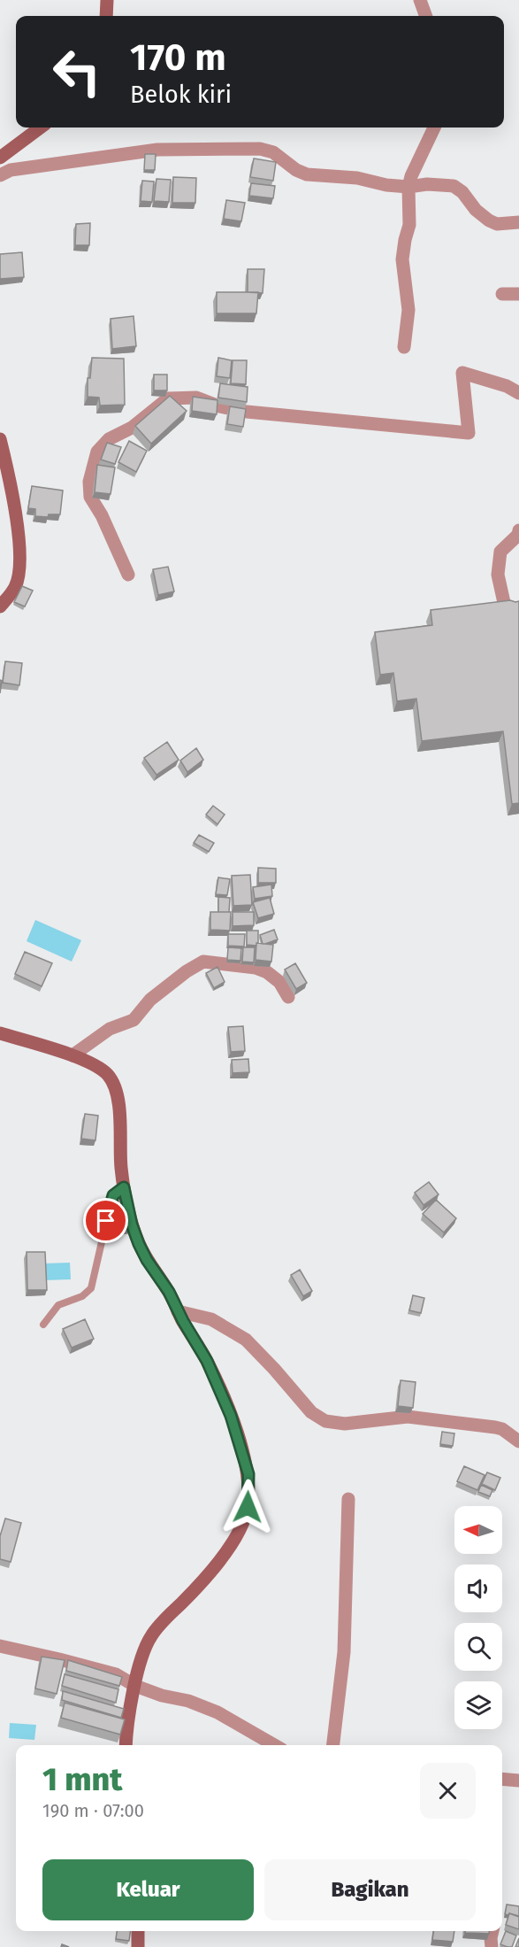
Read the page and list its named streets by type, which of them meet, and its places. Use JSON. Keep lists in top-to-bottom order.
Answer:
{
  "north": "left",
  "page": {
    "turn": ["170 m", "Belok kiri"],
    "heading": ["1 mnt", "190 m · 07:00"],
    "buttons": ["Keluar", "Bagikan"]
  }
}
